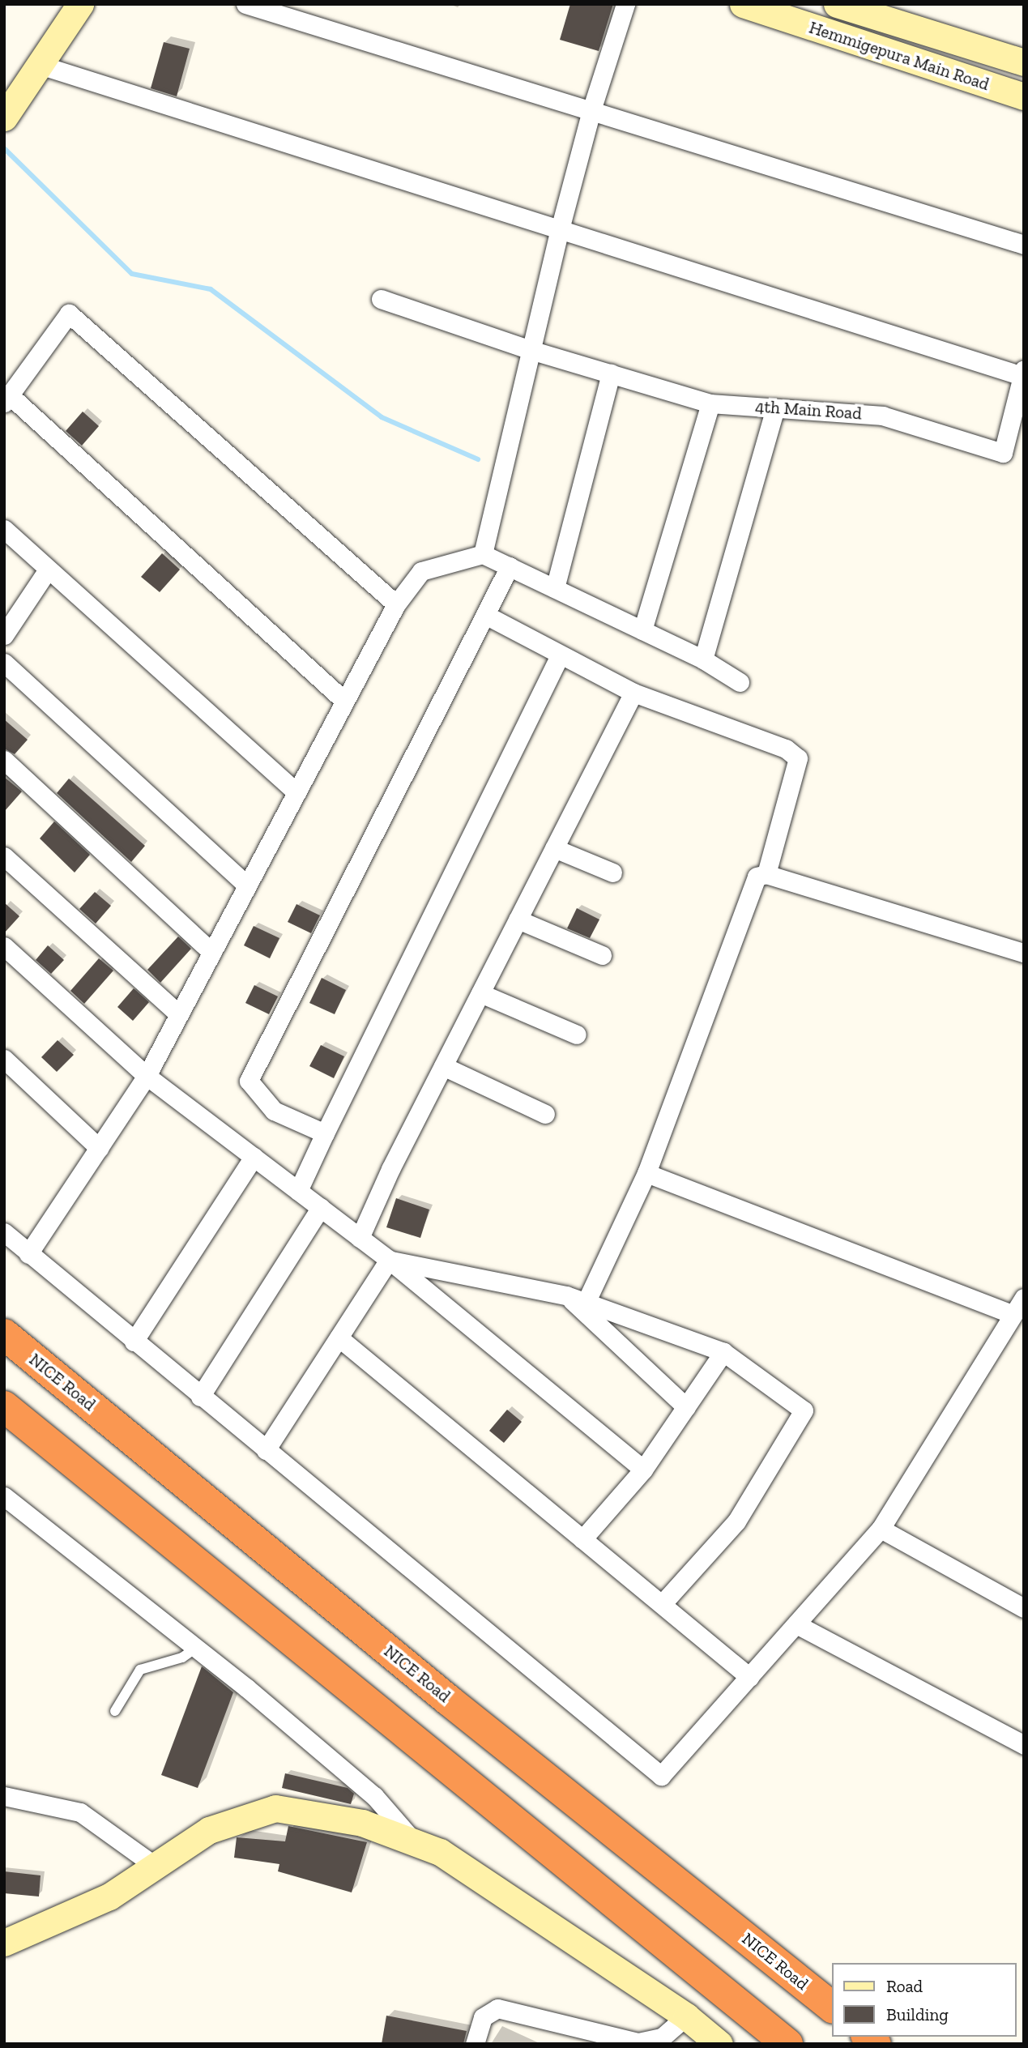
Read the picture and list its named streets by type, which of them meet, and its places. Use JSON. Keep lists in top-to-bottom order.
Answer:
{
  "streets": {
    "highway": ["NICE Road"],
    "street": ["Hemmigepura Main Road", "4th Main Road"]
  },
  "legend": ["Road", "Building"]
}
